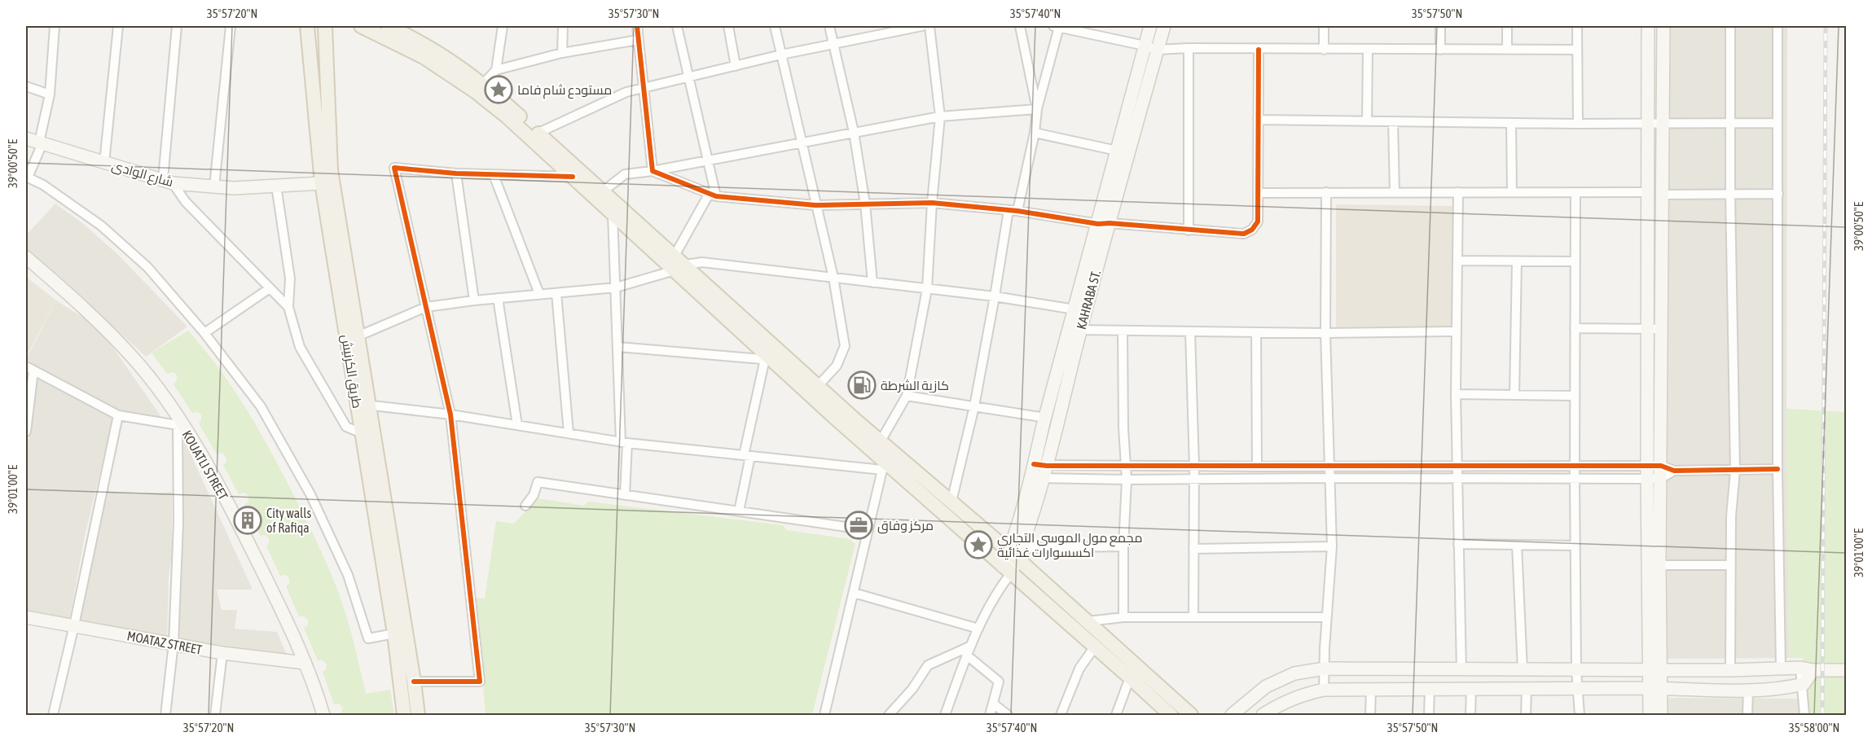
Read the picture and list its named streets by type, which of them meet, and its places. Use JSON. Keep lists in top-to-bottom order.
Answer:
{
  "streets": {
    "main road": [
      "شارع الوادى",
      "KAHRABA ST.",
      "طريق الكرنيش",
      "KOUATLI STREET",
      "MOATAZ STREET"
    ]
  },
  "crossings": [
    ["شارع الوادى", "طريق الكرنيش"],
    ["KOUATLI STREET", "MOATAZ STREET"]
  ],
  "places": {
    "place": ["مستودع شام فاما", "مجمع مول الموسى التجاري اكسسوارات غذائية"],
    "fuel station": ["كازية الشرطة"],
    "building": ["City walls of Rafiqa"],
    "office": ["مركز وفاق"]
  },
  "coordinates": [
    "35°57'20\"N",
    "35°57'30\"N",
    "35°57'40\"N",
    "35°57'50\"N",
    "39°00'50\"E",
    "39°01'00\"E",
    "35°58'00\"N"
  ]
}
